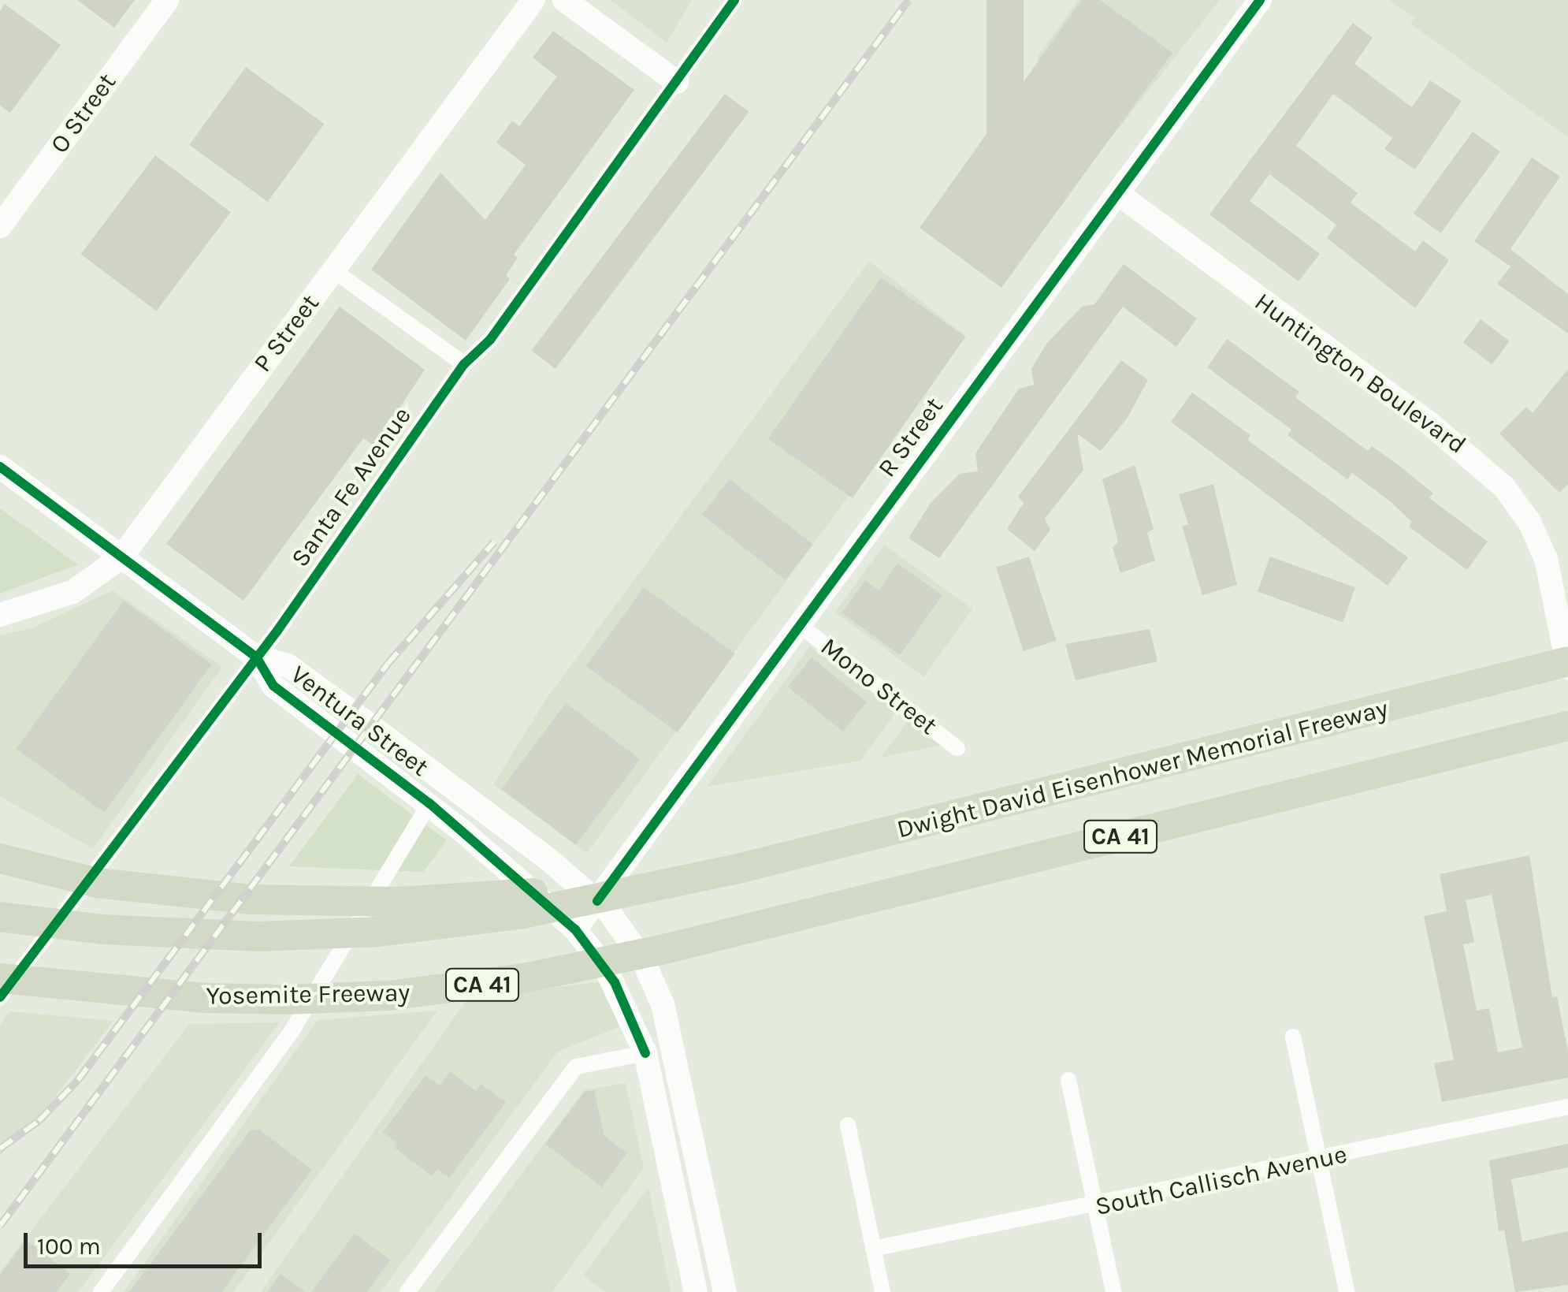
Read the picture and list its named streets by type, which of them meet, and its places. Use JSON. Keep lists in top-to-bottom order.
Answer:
{
  "streets": {
    "highway": ["Dwight David Eisenhower Memorial Freeway", "CA 41", "Yosemite Freeway"],
    "main road": [
      "O Street",
      "P Street",
      "Huntington Boulevard",
      "R Street",
      "Ventura Street"
    ],
    "street": ["Santa Fe Avenue", "Mono Street", "South Callisch Avenue"]
  },
  "crossings": [
    ["P Street", "Ventura Street"],
    ["Huntington Boulevard", "R Street"],
    ["Huntington Boulevard", "Dwight David Eisenhower Memorial Freeway"],
    ["R Street", "Mono Street"],
    ["R Street", "Ventura Street"],
    ["Santa Fe Avenue", "Ventura Street"],
    ["Dwight David Eisenhower Memorial Freeway", "CA 41"],
    ["CA 41", "Yosemite Freeway"]
  ],
  "scale_bar": "100 m"
}
